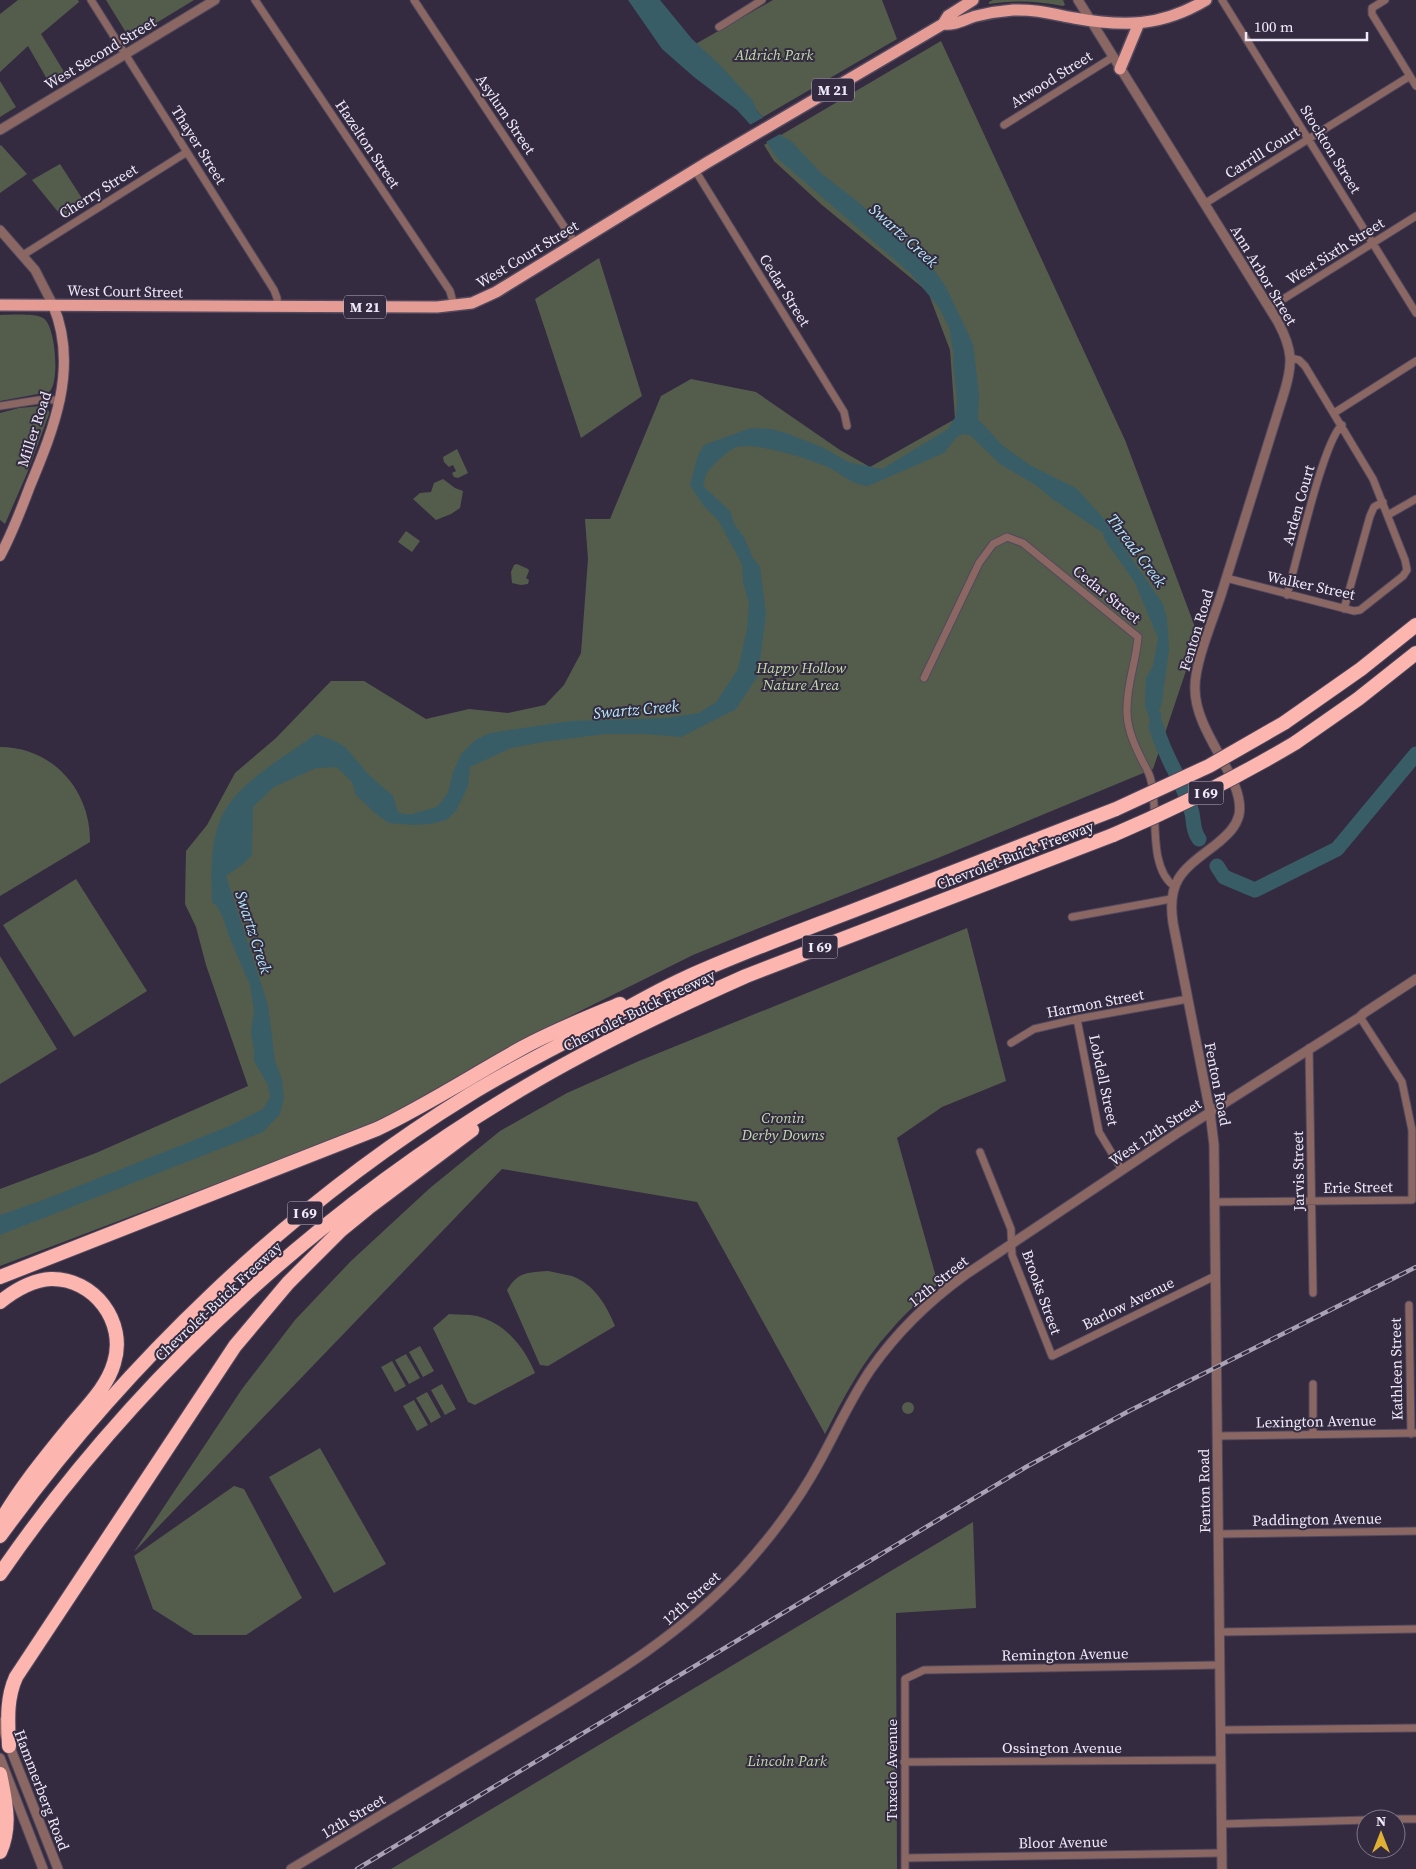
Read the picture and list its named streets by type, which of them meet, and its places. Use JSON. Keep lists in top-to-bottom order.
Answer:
{
  "streets": {
    "highway": ["I 69", "Chevrolet-Buick Freeway"],
    "main road": ["M 21", "West Court Street", "Miller Road"],
    "street": [
      "West Second Street",
      "Atwood Street",
      "Asylum Street",
      "Hazelton Street",
      "Thayer Street",
      "Stockton Street",
      "Carrill Court",
      "Cherry Street",
      "West Sixth Street",
      "Ann Arbor Street",
      "Cedar Street",
      "Arden Court",
      "Walker Street",
      "Fenton Road",
      "Harmon Street",
      "Lobdell Street",
      "West 12th Street",
      "Jarvis Street",
      "Erie Street",
      "12th Street",
      "Brooks Street",
      "Barlow Avenue",
      "Kathleen Street",
      "Lexington Avenue",
      "Paddington Avenue",
      "Remington Avenue",
      "Ossington Avenue",
      "Tuxedo Avenue",
      "Hammerberg Road",
      "Bloor Avenue"
    ]
  },
  "crossings": [
    ["West Second Street", "Thayer Street"],
    ["Atwood Street", "Ann Arbor Street"],
    ["M 21", "West Court Street"],
    ["M 21", "Ann Arbor Street"],
    ["Asylum Street", "West Court Street"],
    ["Hazelton Street", "West Court Street"],
    ["Thayer Street", "Cherry Street"],
    ["Thayer Street", "West Court Street"],
    ["Stockton Street", "Carrill Court"],
    ["Stockton Street", "West Sixth Street"],
    ["Carrill Court", "Ann Arbor Street"],
    ["West Sixth Street", "Ann Arbor Street"],
    ["West Court Street", "Cedar Street"],
    ["West Court Street", "Miller Road"],
    ["Ann Arbor Street", "Fenton Road"],
    ["Cedar Street", "Fenton Road"],
    ["Arden Court", "Walker Street"],
    ["Walker Street", "Fenton Road"],
    ["Fenton Road", "Harmon Street"],
    ["Fenton Road", "West 12th Street"],
    ["Fenton Road", "Erie Street"],
    ["Fenton Road", "Barlow Avenue"],
    ["Fenton Road", "Lexington Avenue"],
    ["Fenton Road", "Paddington Avenue"],
    ["Fenton Road", "Remington Avenue"],
    ["Fenton Road", "Ossington Avenue"],
    ["Fenton Road", "Bloor Avenue"],
    ["Harmon Street", "Lobdell Street"],
    ["Lobdell Street", "West 12th Street"],
    ["West 12th Street", "Jarvis Street"],
    ["West 12th Street", "Erie Street"],
    ["West 12th Street", "12th Street"],
    ["West 12th Street", "Brooks Street"],
    ["Jarvis Street", "Erie Street"],
    ["12th Street", "Brooks Street"],
    ["Brooks Street", "Barlow Avenue"],
    ["Kathleen Street", "Lexington Avenue"],
    ["Remington Avenue", "Tuxedo Avenue"],
    ["Ossington Avenue", "Tuxedo Avenue"],
    ["Tuxedo Avenue", "Bloor Avenue"]
  ],
  "water": ["Swartz Creek", "Thread Creek"],
  "parks": [
    "Aldrich Park",
    "Happy Hollow Nature Area",
    "Cronin Derby Downs",
    "Lincoln Park"
  ],
  "scale_bar": "100 m",
  "north": "top"
}
